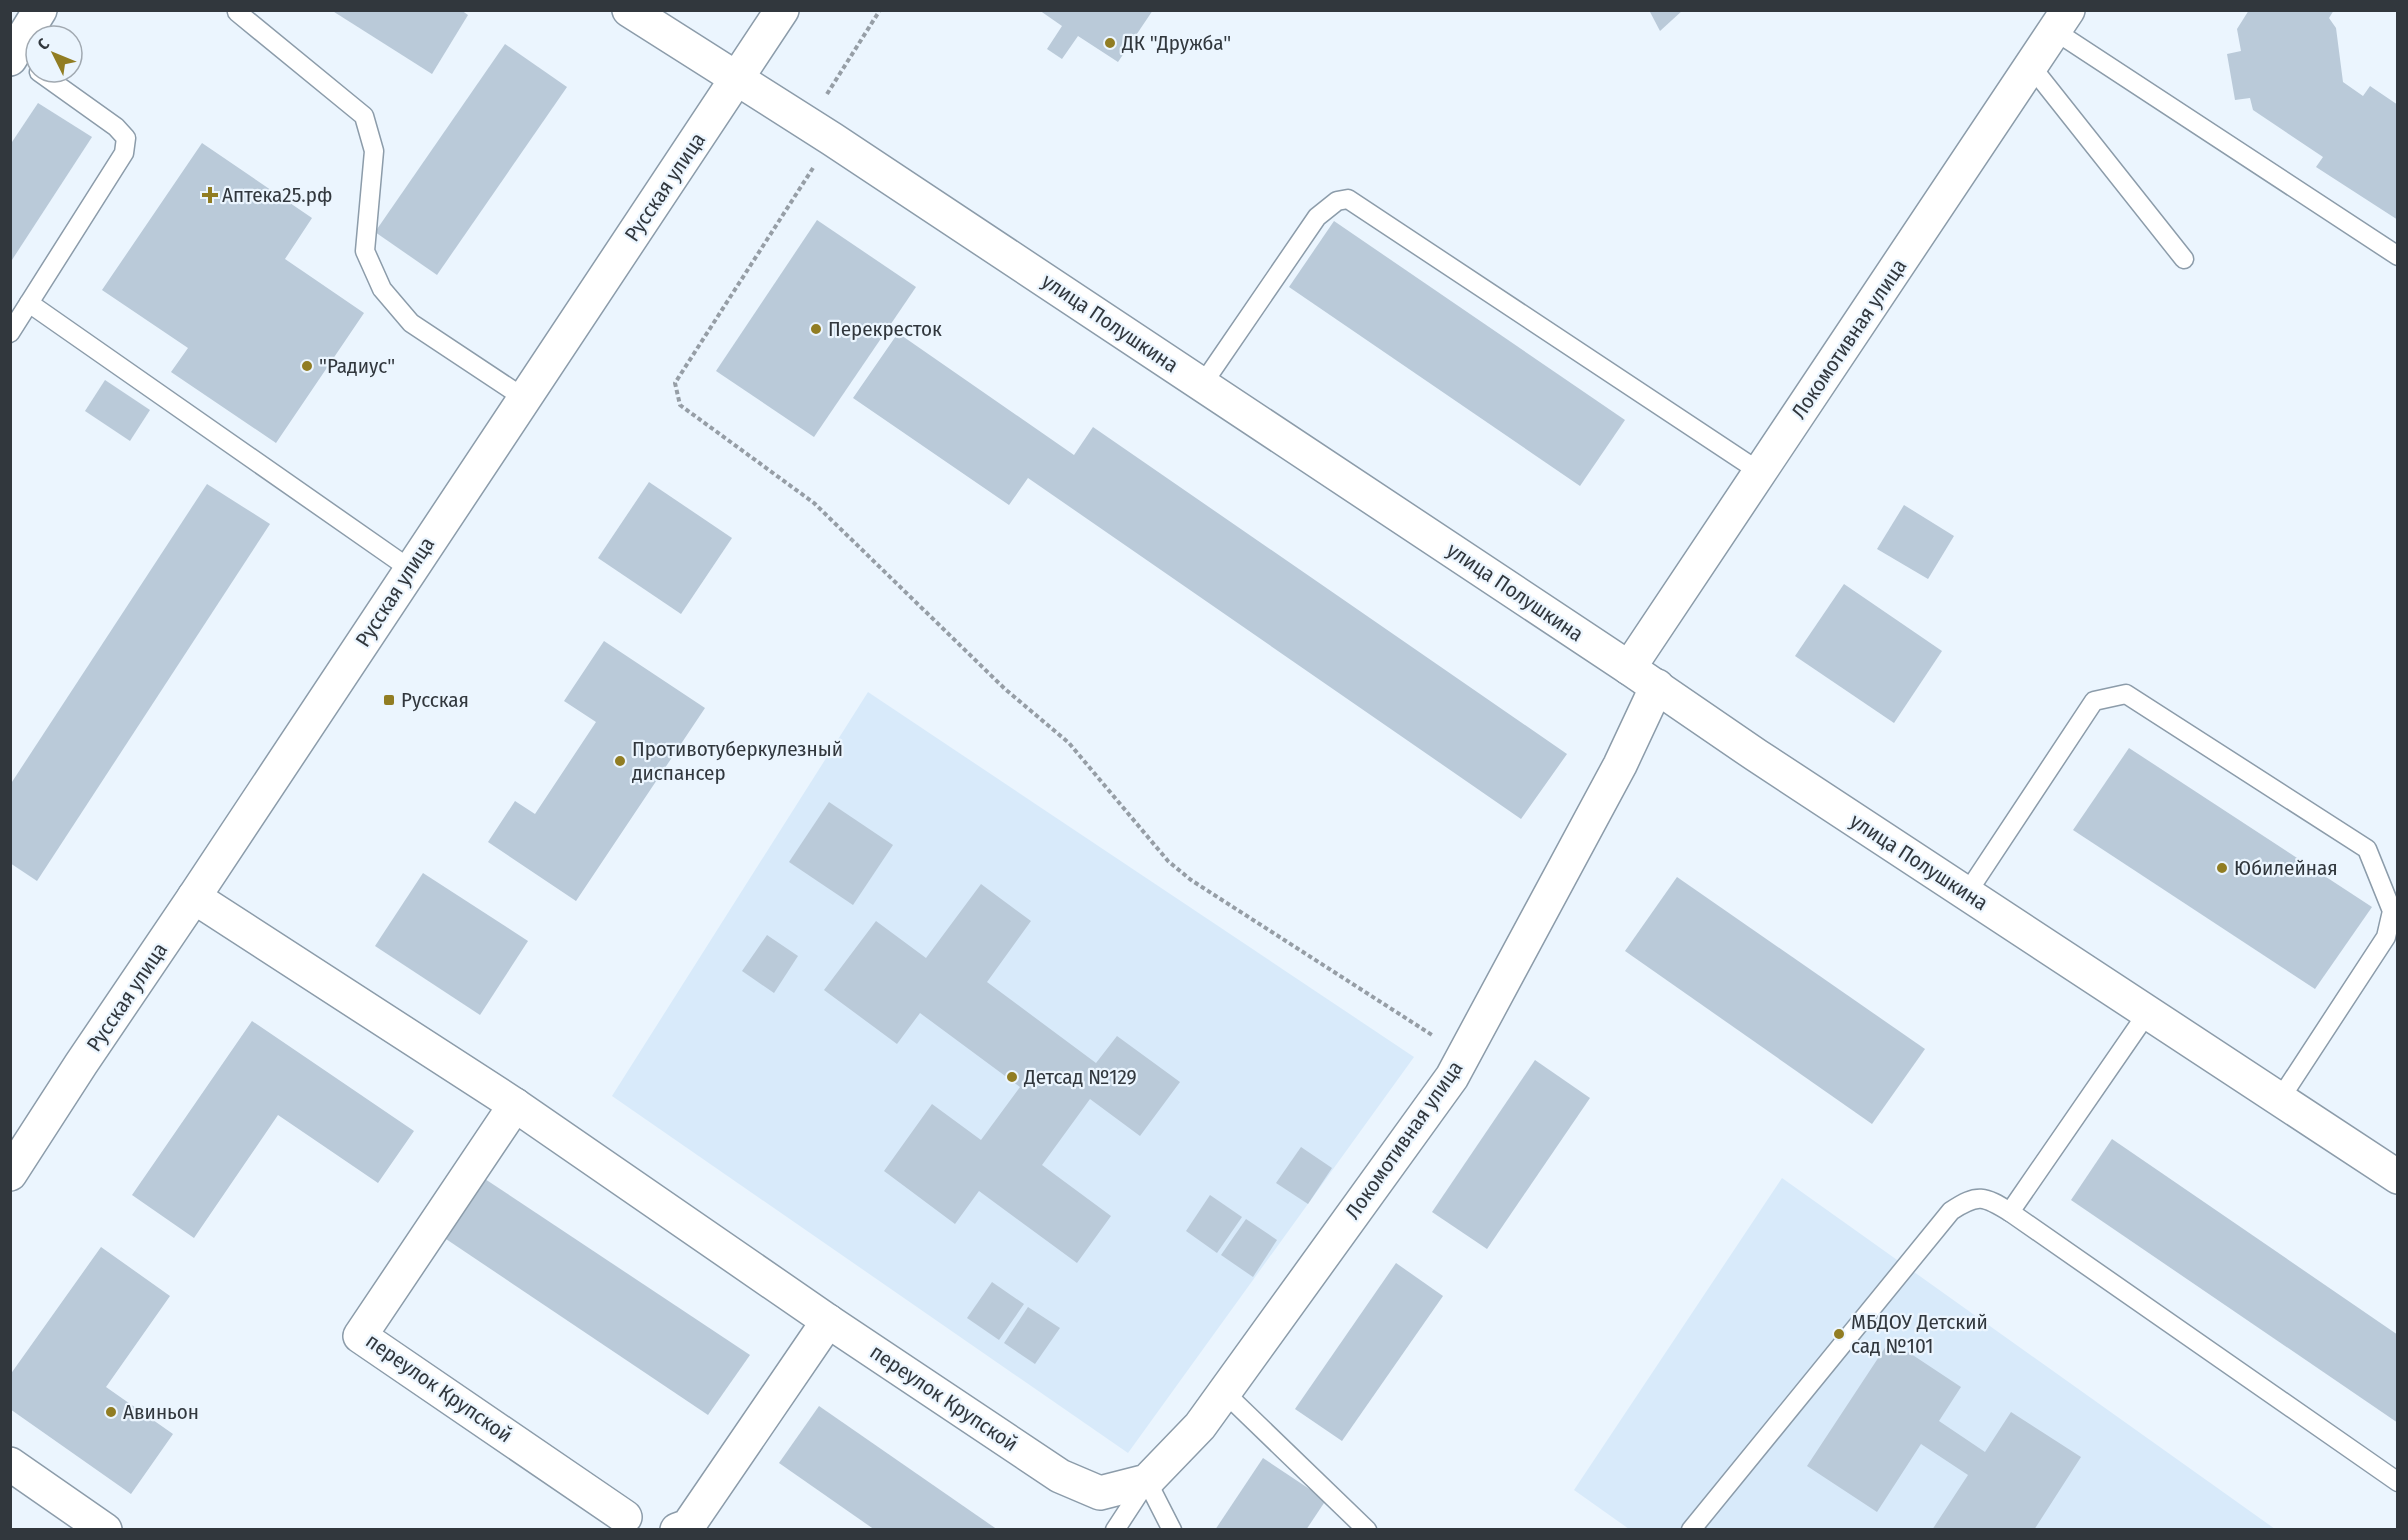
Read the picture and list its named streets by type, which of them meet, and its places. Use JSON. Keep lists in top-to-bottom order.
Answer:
{
  "streets": {
    "street": [
      "Русская улица",
      "улица Полушкина",
      "Локомотивная улица",
      "переулок Крупской"
    ]
  },
  "crossings": [
    ["Русская улица", "улица Полушкина"],
    ["Русская улица", "переулок Крупской"],
    ["улица Полушкина", "Локомотивная улица"],
    ["Локомотивная улица", "переулок Крупской"]
  ],
  "places": {
    "other": [
      "ДК \"Дружба\"",
      "Перекресток",
      "\"Радиус\"",
      "Противотуберкулезный диспансер",
      "Юбилейная",
      "Детсад №129",
      "МБДОУ Детский сад №101",
      "Авиньон"
    ],
    "health": ["Аптека25.рф"],
    "transit": ["Русская"]
  },
  "north": "top left"
}
